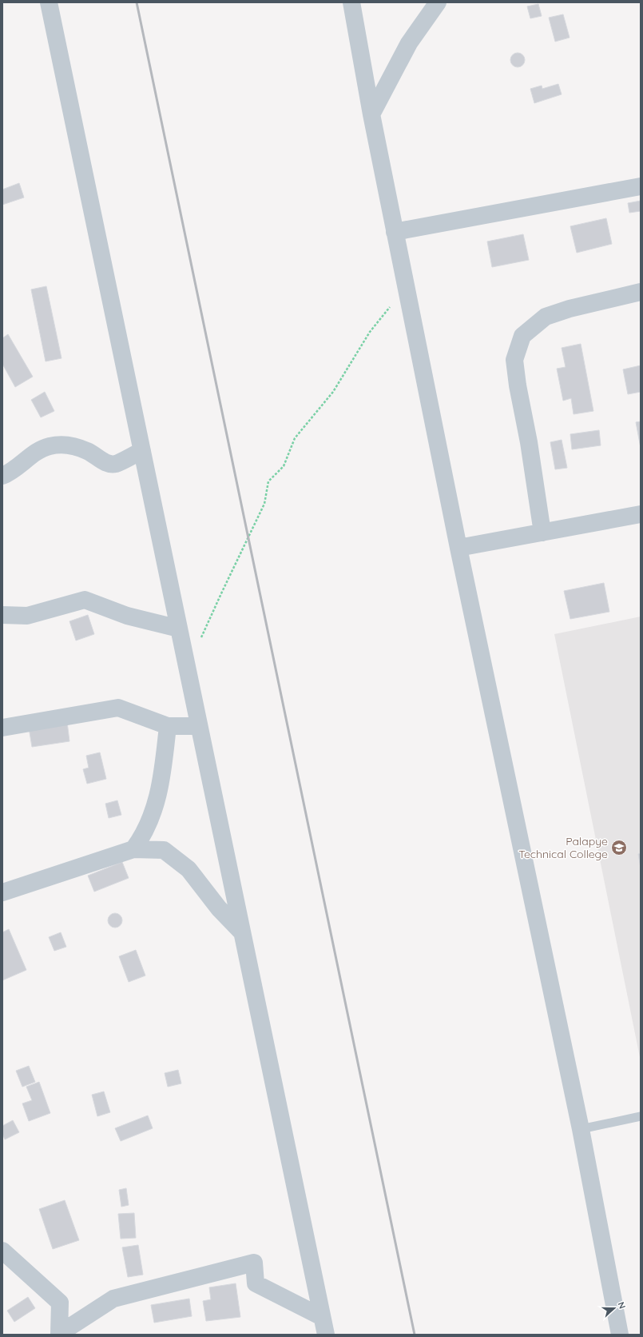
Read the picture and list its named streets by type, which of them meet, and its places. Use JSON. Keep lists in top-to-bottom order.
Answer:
{
  "places": {
    "school or university": ["Palapye Technical College"]
  },
  "north": "right"
}
